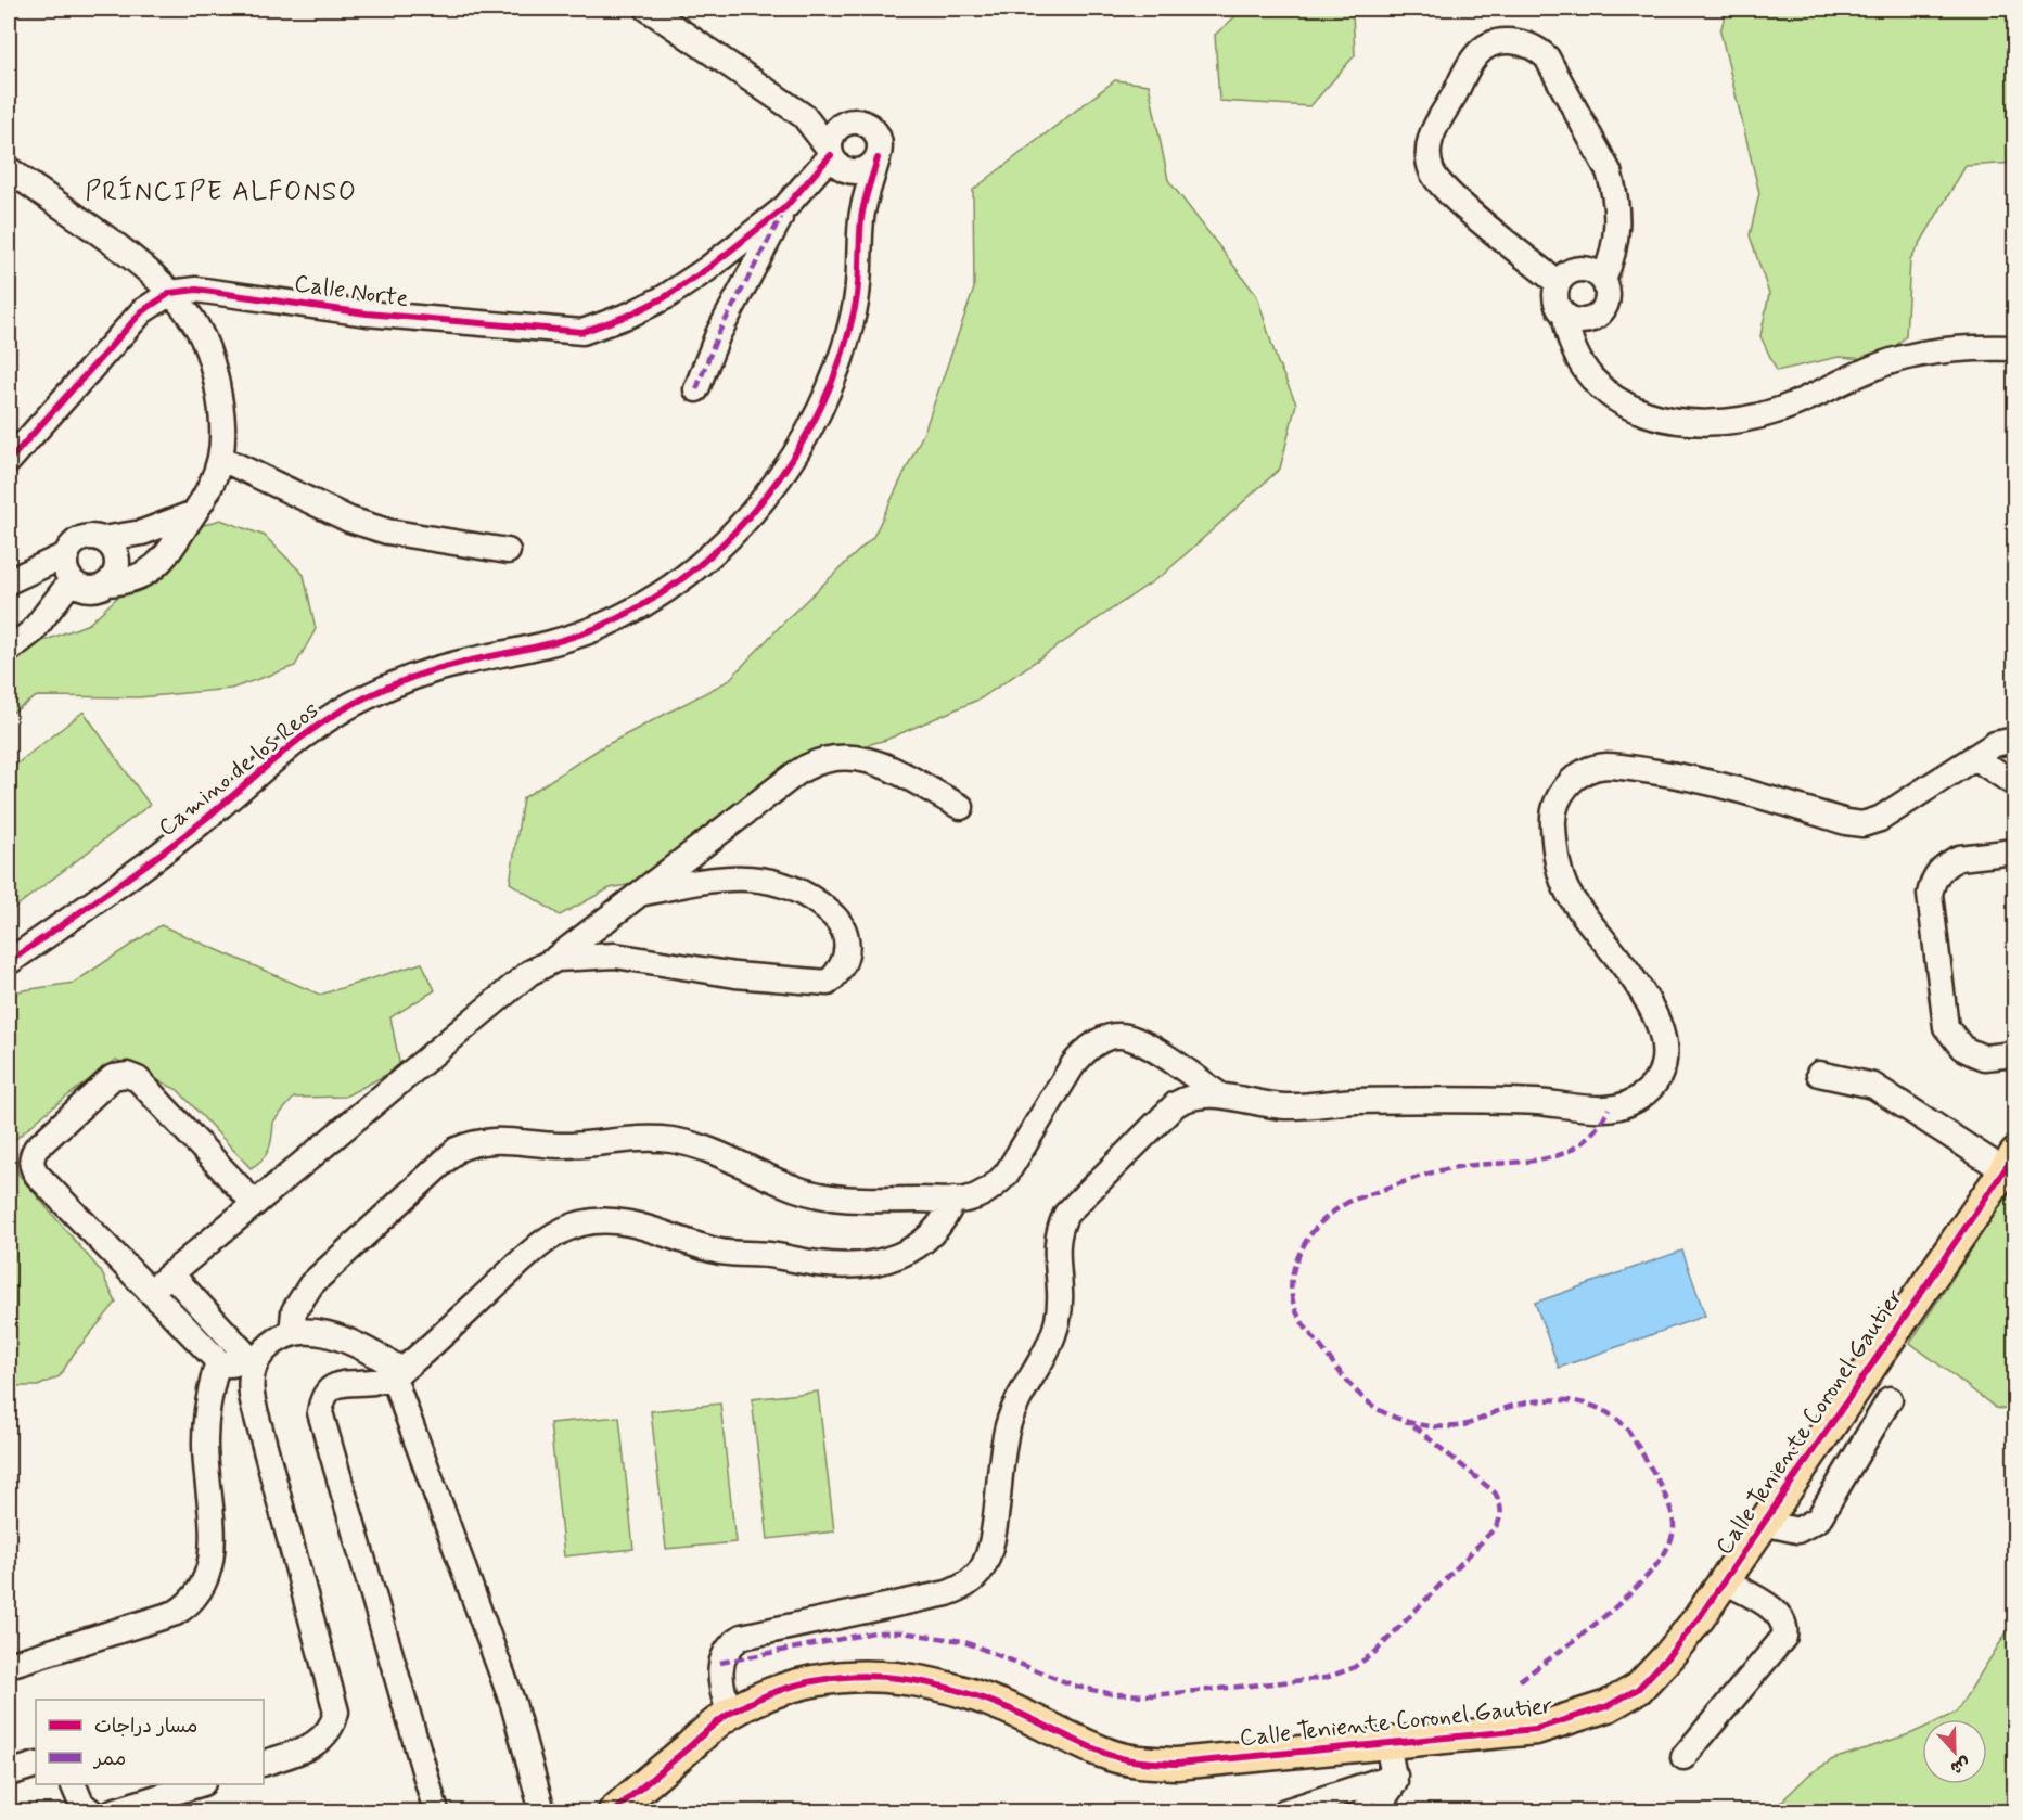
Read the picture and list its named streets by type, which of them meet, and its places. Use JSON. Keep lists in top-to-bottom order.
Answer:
{
  "streets": {
    "main road": ["Calle Teniente Coronel Gautier"],
    "street": ["Calle Norte", "Camino de los Reos"]
  },
  "districts": ["PRÍNCIPE ALFONSO"],
  "legend": ["مسار دراجات", "ممر"],
  "north": "bottom"
}
